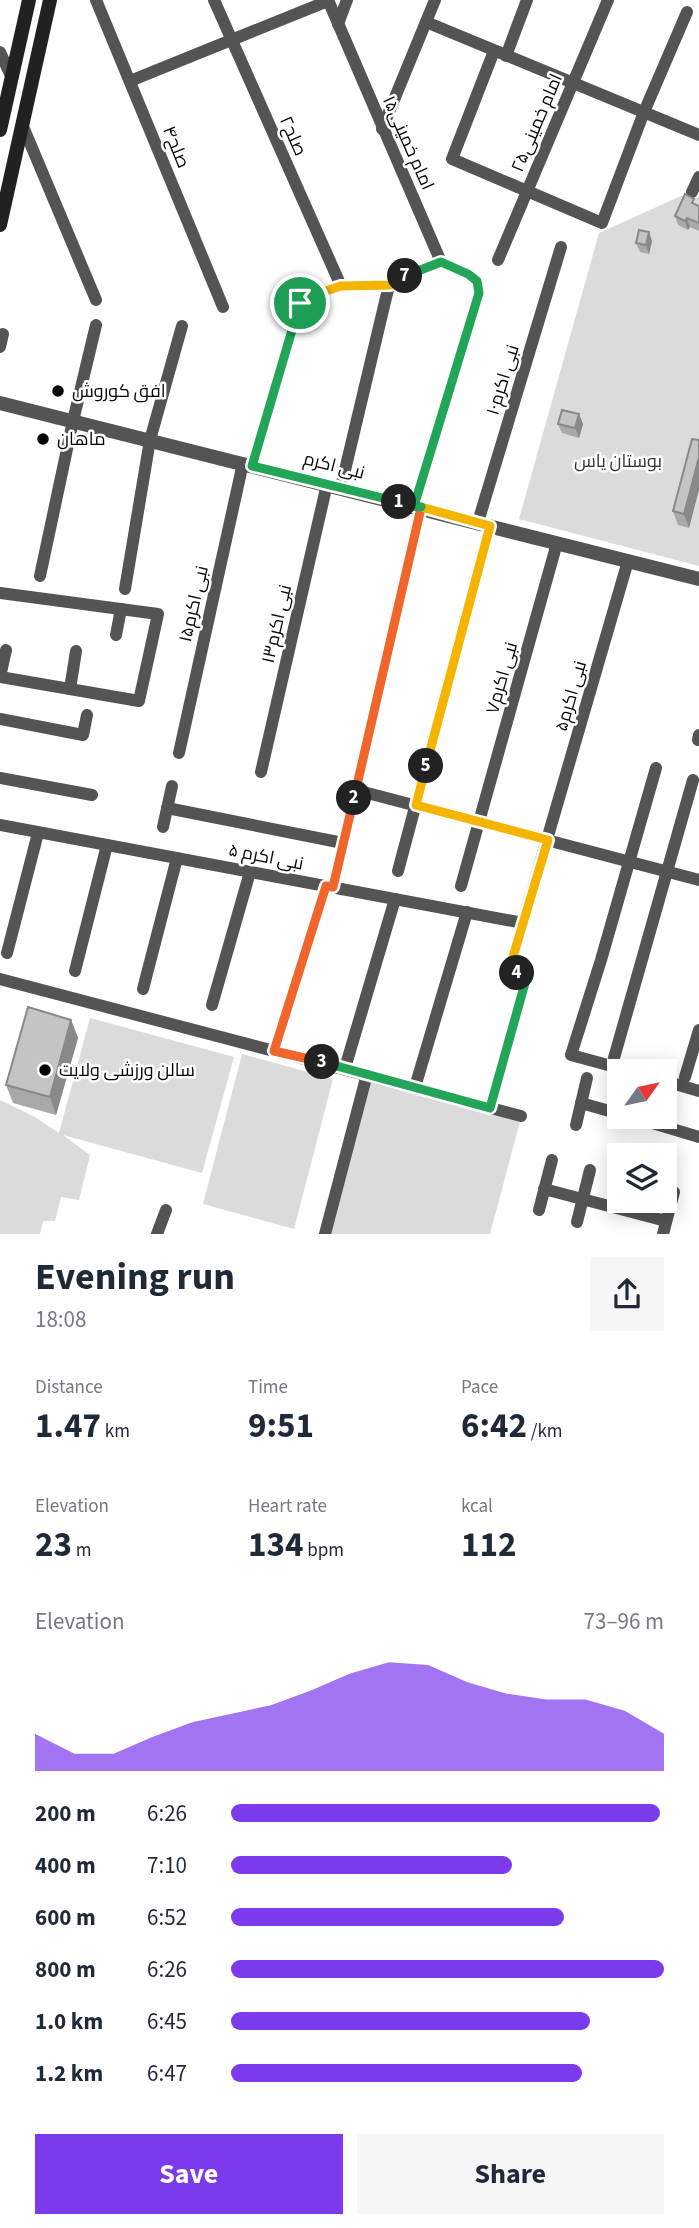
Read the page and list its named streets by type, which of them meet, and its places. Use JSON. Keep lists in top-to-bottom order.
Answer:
{
  "streets": {
    "street": [
      "امام خمینی۲۵",
      "صلح۲",
      "۱۵امام خمینی",
      "صلح۴",
      "نبی اکرم۱۰",
      "نبی اکرم",
      "نبی اکرم۱۵",
      "نبی اکرم۱۳",
      "نبی اکرم۷",
      "نبی اکرم۵",
      "نبی اکرم ۵"
    ]
  },
  "crossings": [
    ["صلح۲", "نبی اکرم۱۵"],
    ["نبی اکرم۱۰", "نبی اکرم"],
    ["نبی اکرم", "نبی اکرم۱۵"],
    ["نبی اکرم", "نبی اکرم۱۳"],
    ["نبی اکرم", "نبی اکرم۷"],
    ["نبی اکرم", "نبی اکرم۵"]
  ],
  "parks": ["بوستان یاس"],
  "places": ["افق کوروش", "ماهان", "سالن ورزشی ولایت"],
  "north": "top right",
  "page": {
    "pins": [
      "7",
      "1",
      "5",
      "2",
      "4",
      "3"
    ],
    "heading": ["Evening run", "18:08"],
    "stats": [
      ["Distance", "1.47 km"],
      ["Time", "9:51"],
      ["Pace", "6:42 /km"],
      ["Elevation", "23 m"],
      ["Heart rate", "134 bpm"],
      ["kcal", "112"]
    ],
    "chart": ["Elevation", "73–96 m"],
    "list": [
      {
        "name": "200 m",
        "note": "6:26"
      },
      {
        "name": "400 m",
        "note": "7:10"
      },
      {
        "name": "600 m",
        "note": "6:52"
      },
      {
        "name": "800 m",
        "note": "6:26"
      },
      {
        "name": "1.0 km",
        "note": "6:45"
      },
      {
        "name": "1.2 km",
        "note": "6:47"
      }
    ],
    "buttons": ["Save", "Share"]
  }
}
